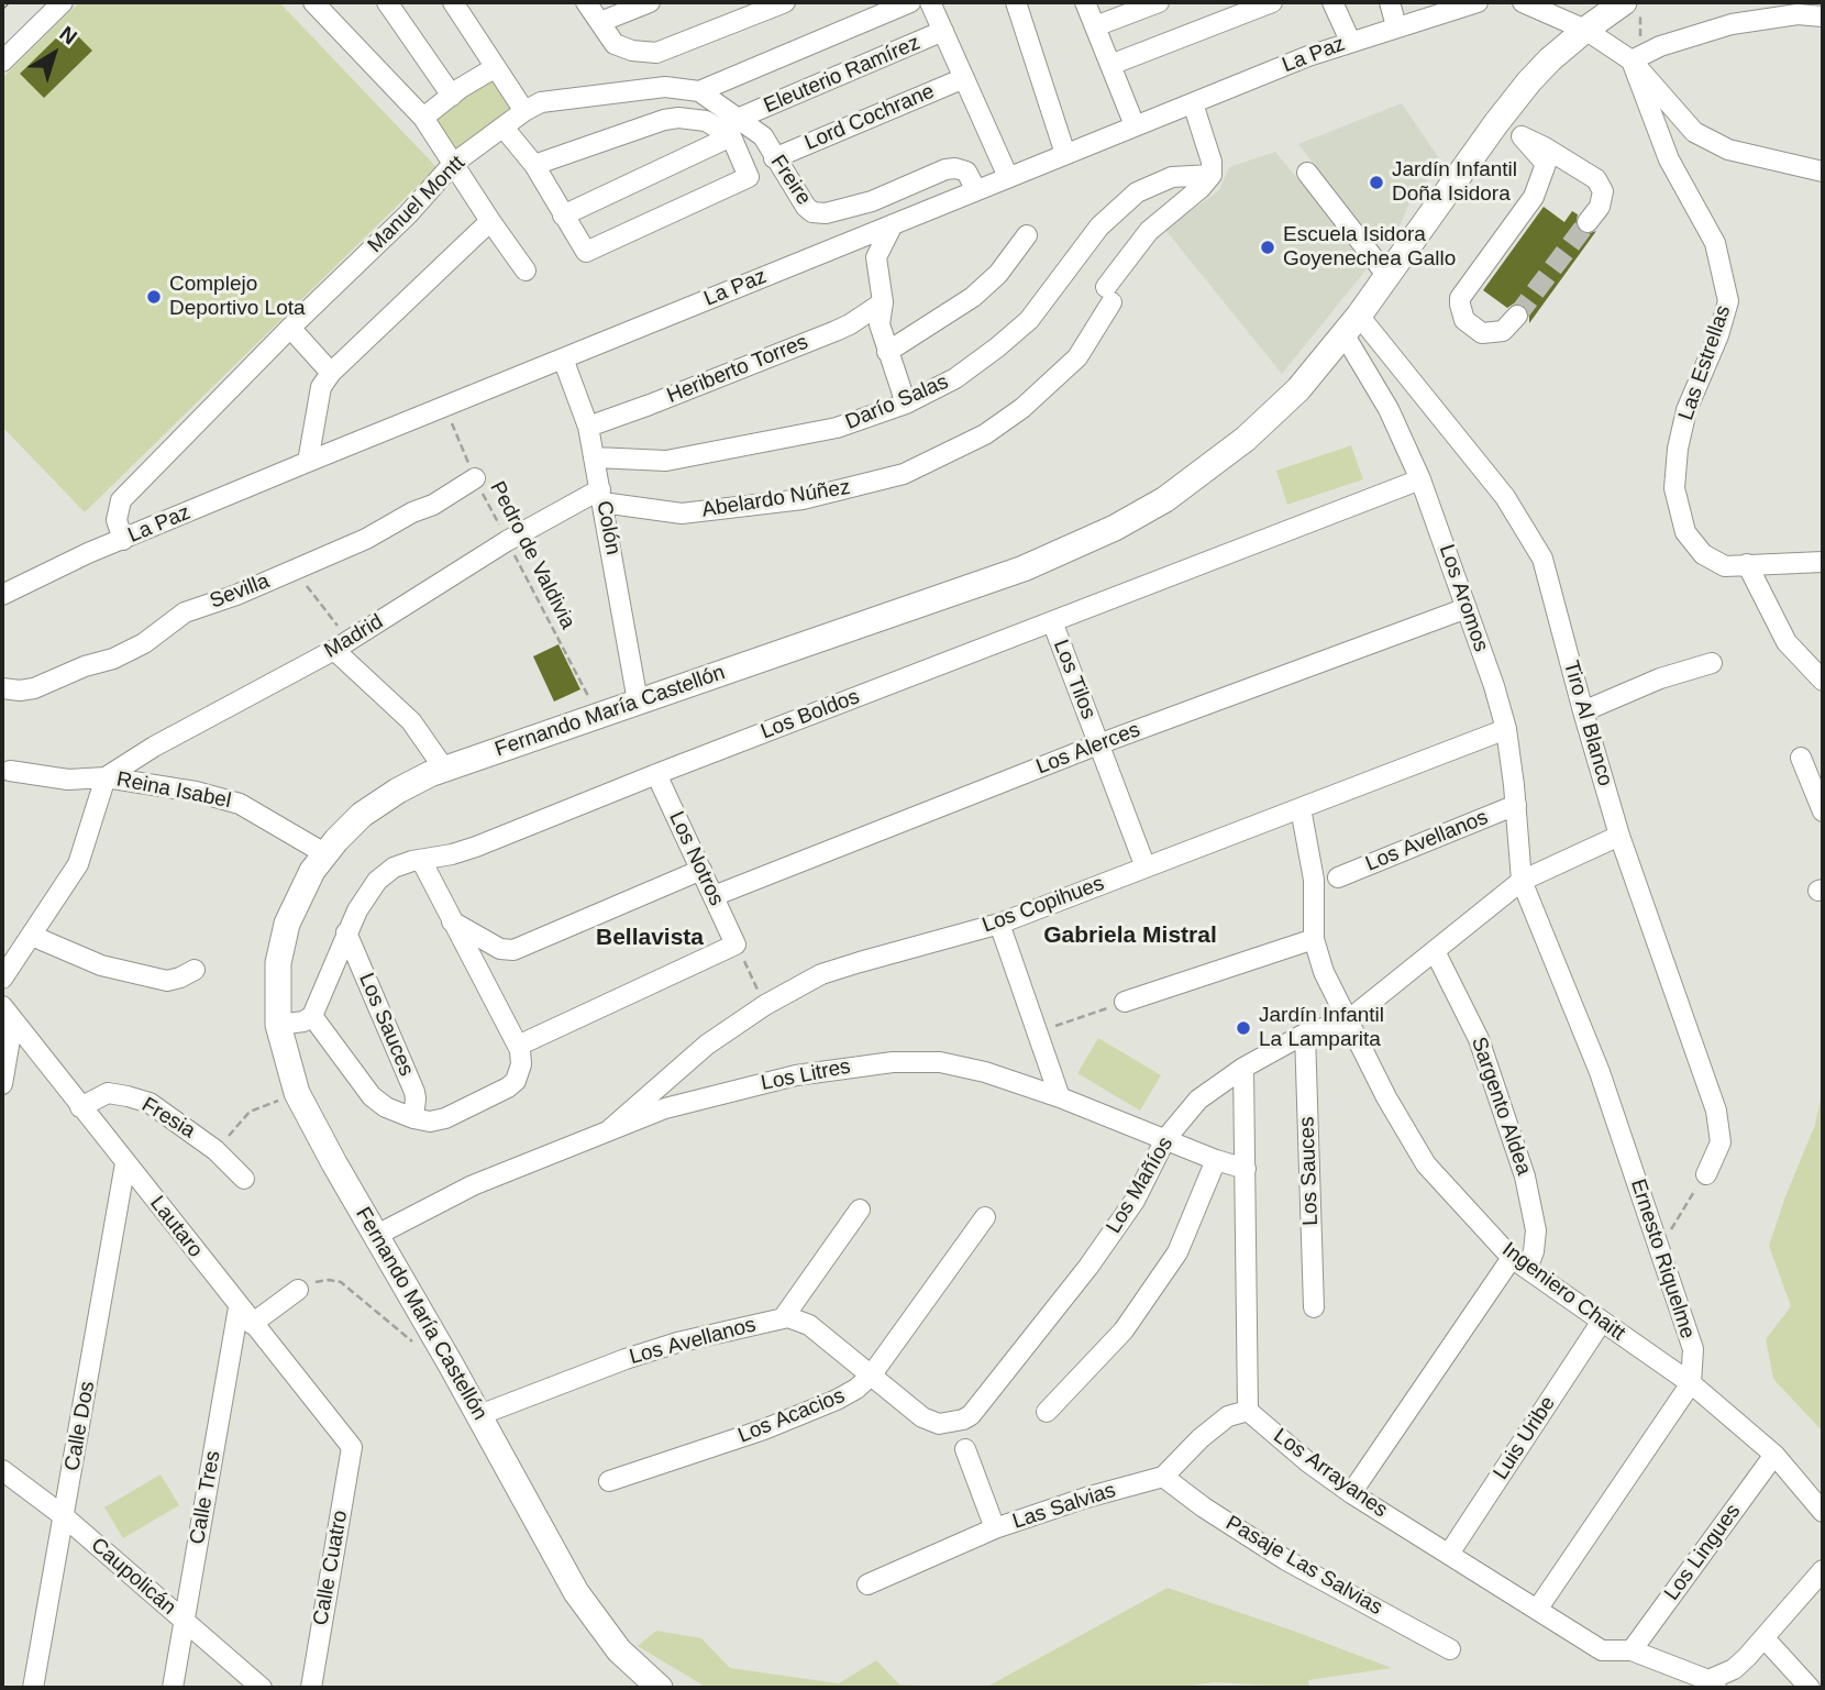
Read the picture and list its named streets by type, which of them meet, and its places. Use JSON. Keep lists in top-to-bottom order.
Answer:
{
  "streets": {
    "main road": ["Fernando María Castellón"],
    "street": [
      "La Paz",
      "Eleuterio Ramírez",
      "Lord Cochrane",
      "Freire",
      "Manuel Montt",
      "Las Estrellas",
      "Heriberto Torres",
      "Darío Salas",
      "Abelardo Núñez",
      "Colón",
      "Sevilla",
      "Los Aromos",
      "Madrid",
      "Los Tilos",
      "Los Boldos",
      "Tiro Al Blanco",
      "Los Alerces",
      "Reina Isabel",
      "Los Avellanos",
      "Los Notros",
      "Los Copihues",
      "Los Sauces",
      "Los Litres",
      "Sargento Aldea",
      "Fresia",
      "Los Mañíos",
      "Lautaro",
      "Ernesto Riquelme",
      "Ingeniero Chaitt",
      "Los Acacios",
      "Calle Dos",
      "Luis Uribe",
      "Los Arrayanes",
      "Calle Tres",
      "Las Salvias",
      "Los Lingues",
      "Pasaje Las Salvias",
      "Calle Cuatro",
      "Caupolicán"
    ],
    "path": ["Pedro de Valdivia"]
  },
  "crossings": [
    ["La Paz", "Freire"],
    ["La Paz", "Manuel Montt"],
    ["La Paz", "Colón"],
    ["La Paz", "Pedro de Valdivia"],
    ["Eleuterio Ramírez", "Freire"],
    ["Lord Cochrane", "Freire"],
    ["Freire", "Manuel Montt"],
    ["Heriberto Torres", "Colón"],
    ["Darío Salas", "Abelardo Núñez"],
    ["Darío Salas", "Colón"],
    ["Abelardo Núñez", "Colón"],
    ["Abelardo Núñez", "Madrid"],
    ["Colón", "Madrid"],
    ["Colón", "Fernando María Castellón"],
    ["Pedro de Valdivia", "Sevilla"],
    ["Pedro de Valdivia", "Madrid"],
    ["Pedro de Valdivia", "Fernando María Castellón"],
    ["Los Aromos", "Fernando María Castellón"],
    ["Los Aromos", "Los Boldos"],
    ["Los Aromos", "Tiro Al Blanco"],
    ["Los Aromos", "Los Alerces"],
    ["Los Aromos", "Los Avellanos"],
    ["Los Aromos", "Los Copihues"],
    ["Los Aromos", "Los Mañíos"],
    ["Los Aromos", "Ernesto Riquelme"],
    ["Madrid", "Reina Isabel"],
    ["Los Tilos", "Los Boldos"],
    ["Los Tilos", "Los Alerces"],
    ["Los Tilos", "Los Copihues"],
    ["Fernando María Castellón", "Tiro Al Blanco"],
    ["Fernando María Castellón", "Reina Isabel"],
    ["Fernando María Castellón", "Los Avellanos"],
    ["Fernando María Castellón", "Los Litres"],
    ["Los Boldos", "Los Notros"],
    ["Los Boldos", "Los Sauces"],
    ["Tiro Al Blanco", "Los Mañíos"],
    ["Los Alerces", "Los Notros"],
    ["Los Avellanos", "Los Mañíos"],
    ["Los Copihues", "Los Litres"],
    ["Los Copihues", "Ingeniero Chaitt"],
    ["Los Sauces", "Los Mañíos"],
    ["Los Litres", "Los Mañíos"],
    ["Sargento Aldea", "Los Mañíos"],
    ["Sargento Aldea", "Ingeniero Chaitt"],
    ["Sargento Aldea", "Los Arrayanes"],
    ["Fresia", "Lautaro"],
    ["Los Mañíos", "Ernesto Riquelme"],
    ["Los Mañíos", "Ingeniero Chaitt"],
    ["Los Mañíos", "Los Acacios"],
    ["Lautaro", "Calle Dos"],
    ["Lautaro", "Calle Tres"],
    ["Lautaro", "Calle Cuatro"],
    ["Ernesto Riquelme", "Ingeniero Chaitt"],
    ["Ingeniero Chaitt", "Luis Uribe"],
    ["Ingeniero Chaitt", "Los Lingues"],
    ["Calle Dos", "Caupolicán"],
    ["Luis Uribe", "Los Arrayanes"],
    ["Los Arrayanes", "Los Lingues"],
    ["Calle Tres", "Caupolicán"],
    ["Las Salvias", "Pasaje Las Salvias"]
  ],
  "districts": ["Gabriela Mistral", "Bellavista"],
  "places": [
    "Jardín Infantil Doña Isidora",
    "Escuela Isidora Goyenechea Gallo",
    "Complejo Deportivo Lota",
    "Jardín Infantil La Lamparita"
  ],
  "north": "top right"
}
